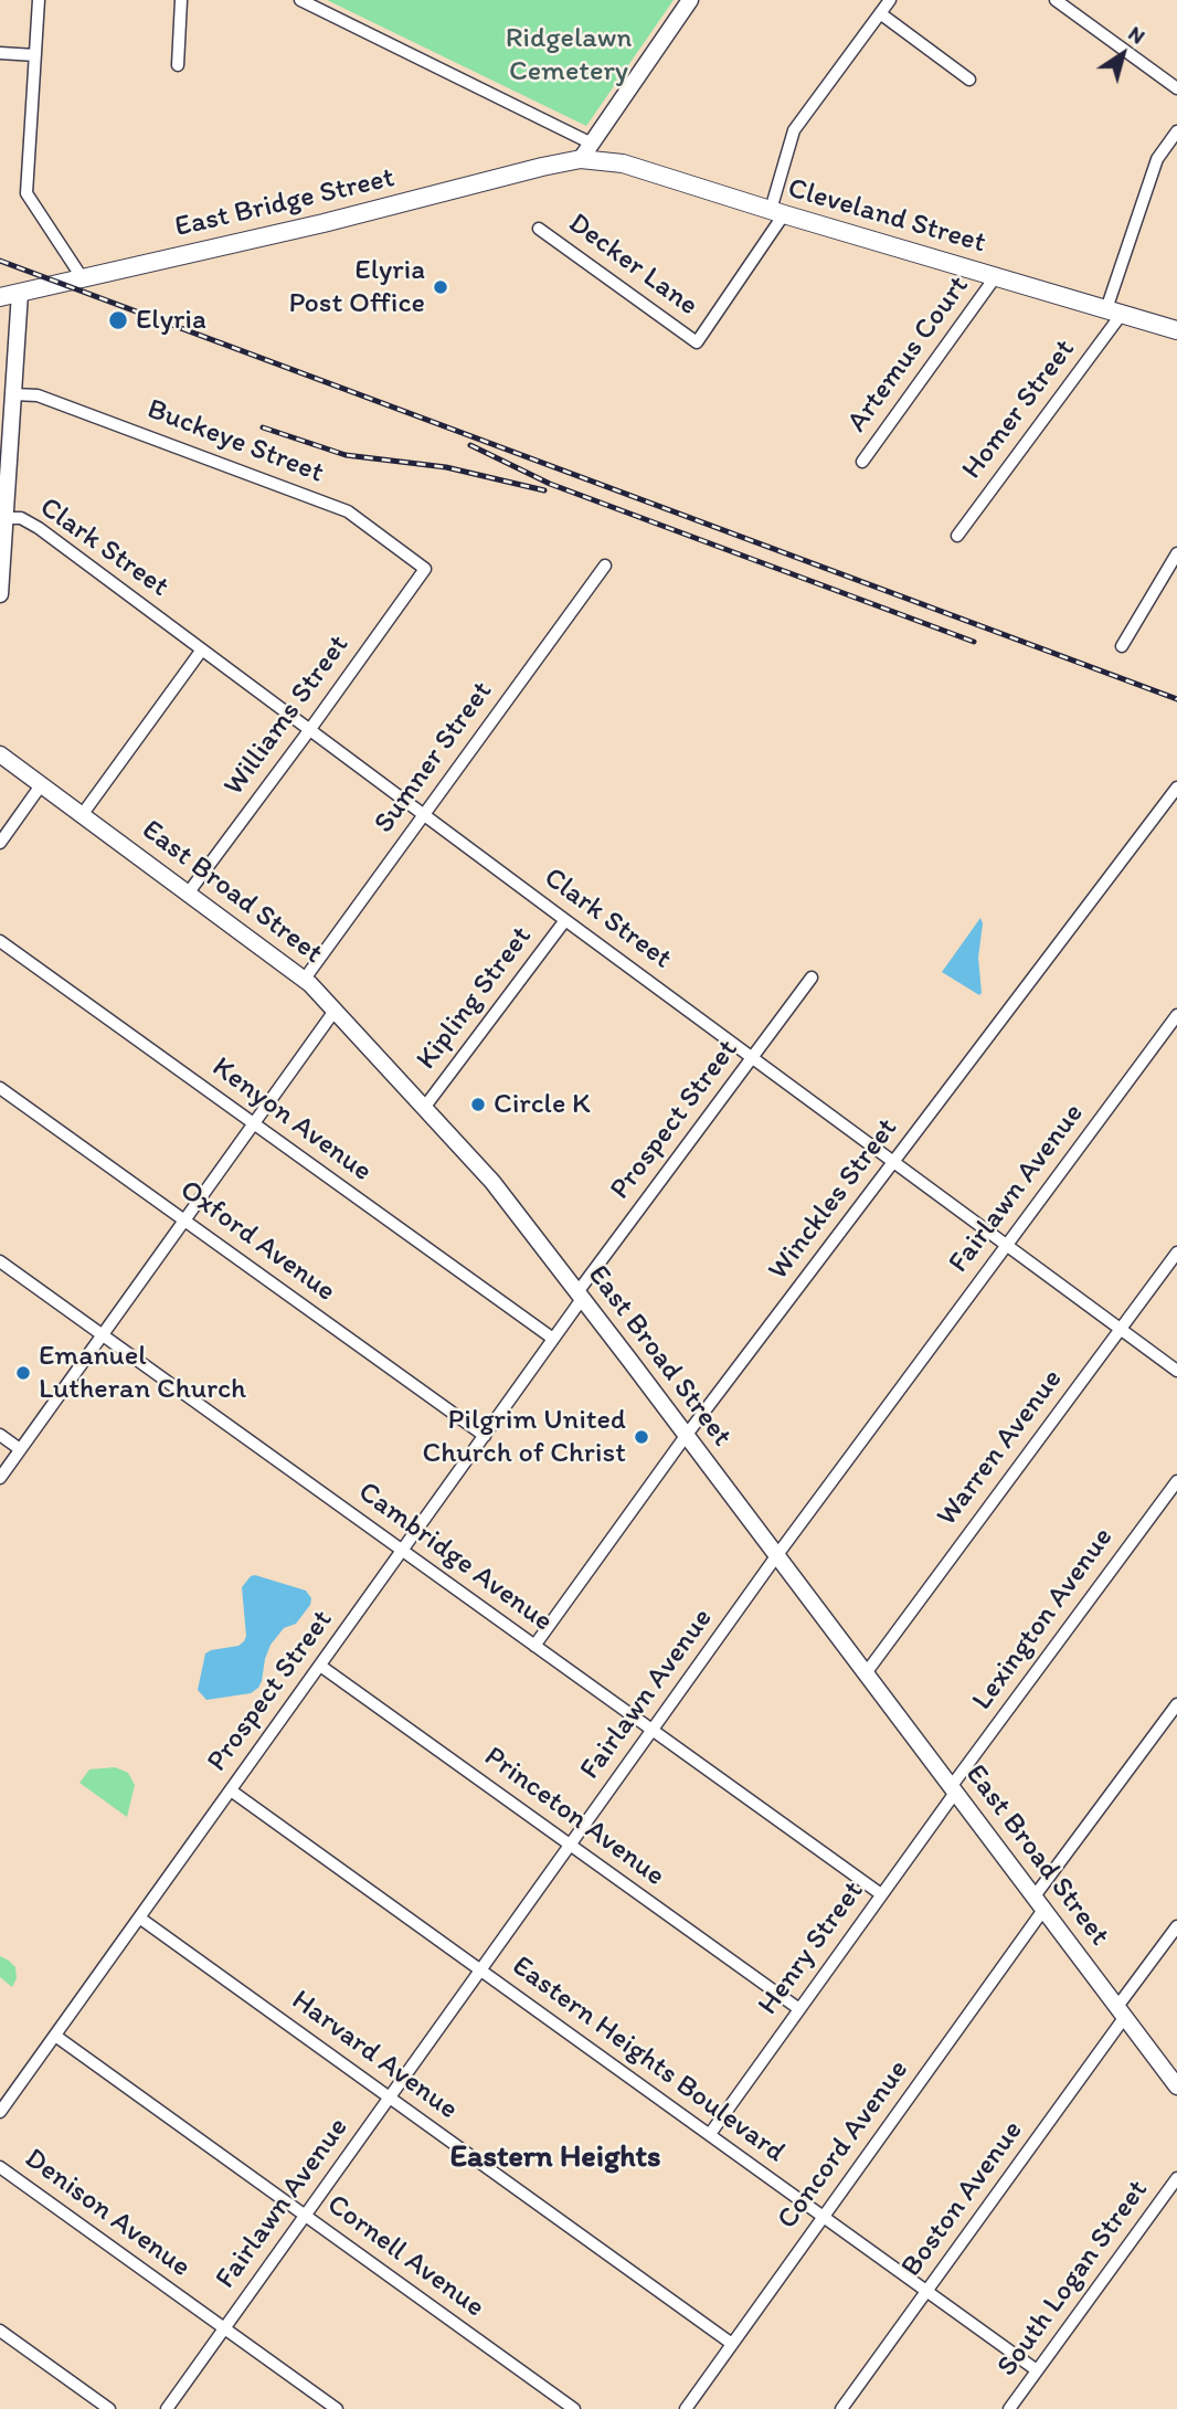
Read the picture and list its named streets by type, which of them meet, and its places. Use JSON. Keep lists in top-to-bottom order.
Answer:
{
  "streets": {
    "main road": ["East Bridge Street", "Cleveland Street"],
    "street": [
      "Decker Lane",
      "Artemus Court",
      "Homer Street",
      "Buckeye Street",
      "Clark Street",
      "Williams Street",
      "Sumner Street",
      "East Broad Street",
      "Kipling Street",
      "Kenyon Avenue",
      "Prospect Street",
      "Fairlawn Avenue",
      "Winckles Street",
      "Oxford Avenue",
      "Warren Avenue",
      "Cambridge Avenue",
      "Lexington Avenue",
      "Princeton Avenue",
      "Henry Street",
      "Harvard Avenue",
      "Eastern Heights Boulevard",
      "Concord Avenue",
      "Boston Avenue",
      "Denison Avenue",
      "Cornell Avenue",
      "South Logan Street"
    ]
  },
  "crossings": [
    ["East Bridge Street", "Cleveland Street"],
    ["Cleveland Street", "Decker Lane"],
    ["Cleveland Street", "Artemus Court"],
    ["Cleveland Street", "Homer Street"],
    ["Buckeye Street", "Williams Street"],
    ["Clark Street", "Williams Street"],
    ["Clark Street", "Sumner Street"],
    ["Clark Street", "Kipling Street"],
    ["Clark Street", "Prospect Street"],
    ["Clark Street", "Fairlawn Avenue"],
    ["Clark Street", "Winckles Street"],
    ["Clark Street", "Warren Avenue"],
    ["Williams Street", "East Broad Street"],
    ["Sumner Street", "East Broad Street"],
    ["East Broad Street", "Kipling Street"],
    ["East Broad Street", "Prospect Street"],
    ["East Broad Street", "Fairlawn Avenue"],
    ["East Broad Street", "Winckles Street"],
    ["East Broad Street", "Warren Avenue"],
    ["East Broad Street", "Lexington Avenue"],
    ["East Broad Street", "Henry Street"],
    ["East Broad Street", "Concord Avenue"],
    ["East Broad Street", "Boston Avenue"],
    ["Kenyon Avenue", "Prospect Street"],
    ["Prospect Street", "Oxford Avenue"],
    ["Prospect Street", "Cambridge Avenue"],
    ["Prospect Street", "Princeton Avenue"],
    ["Prospect Street", "Harvard Avenue"],
    ["Prospect Street", "Eastern Heights Boulevard"],
    ["Prospect Street", "Cornell Avenue"],
    ["Fairlawn Avenue", "Cambridge Avenue"],
    ["Fairlawn Avenue", "Princeton Avenue"],
    ["Fairlawn Avenue", "Harvard Avenue"],
    ["Fairlawn Avenue", "Eastern Heights Boulevard"],
    ["Fairlawn Avenue", "Denison Avenue"],
    ["Fairlawn Avenue", "Cornell Avenue"],
    ["Winckles Street", "Cambridge Avenue"],
    ["Cambridge Avenue", "Henry Street"],
    ["Lexington Avenue", "Henry Street"],
    ["Princeton Avenue", "Henry Street"],
    ["Henry Street", "Eastern Heights Boulevard"],
    ["Harvard Avenue", "Concord Avenue"],
    ["Eastern Heights Boulevard", "Concord Avenue"],
    ["Eastern Heights Boulevard", "Boston Avenue"],
    ["Eastern Heights Boulevard", "South Logan Street"]
  ],
  "districts": ["Eastern Heights"],
  "parks": ["Ridgelawn Cemetery"],
  "places": [
    "Elyria Post Office",
    "Elyria",
    "Circle K",
    "Emanuel Lutheran Church",
    "Pilgrim United Church of Christ"
  ],
  "north": "top right"
}
